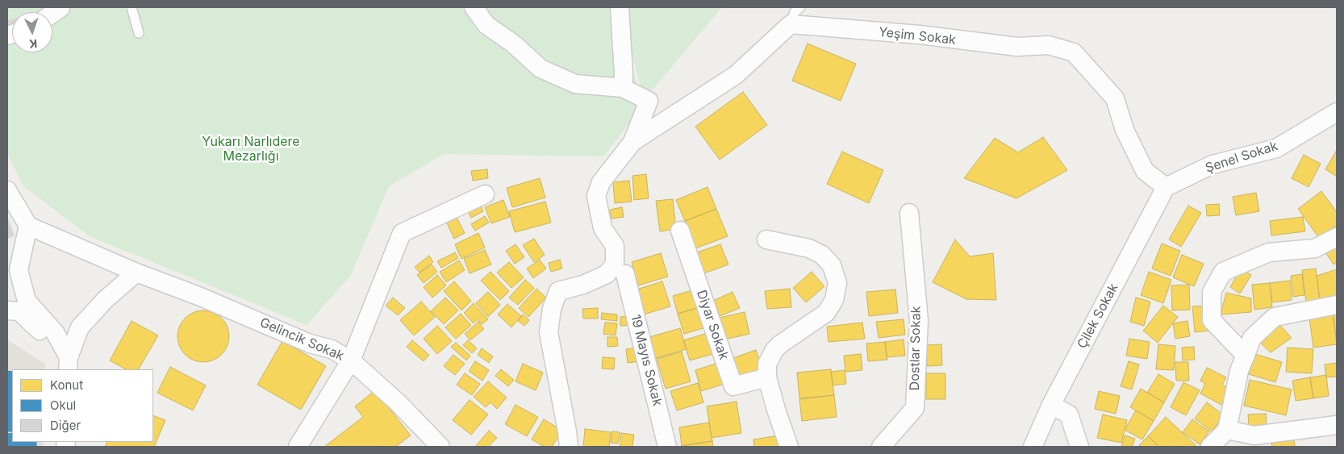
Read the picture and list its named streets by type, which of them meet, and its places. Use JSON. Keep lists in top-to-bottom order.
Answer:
{
  "streets": {
    "street": [
      "Yeşim Sokak",
      "Şenel Sokak",
      "Çilek Sokak",
      "Diyar Sokak",
      "Gelincik Sokak",
      "Dostlar Sokak",
      "19 Mayıs Sokak"
    ]
  },
  "crossings": [
    ["Yeşim Sokak", "Şenel Sokak"],
    ["Yeşim Sokak", "Çilek Sokak"],
    ["Şenel Sokak", "Çilek Sokak"]
  ],
  "parks": ["Yukarı Narlıdere Mezarlığı"],
  "legend": ["Konut", "Okul", "Diğer"],
  "north": "bottom"
}
